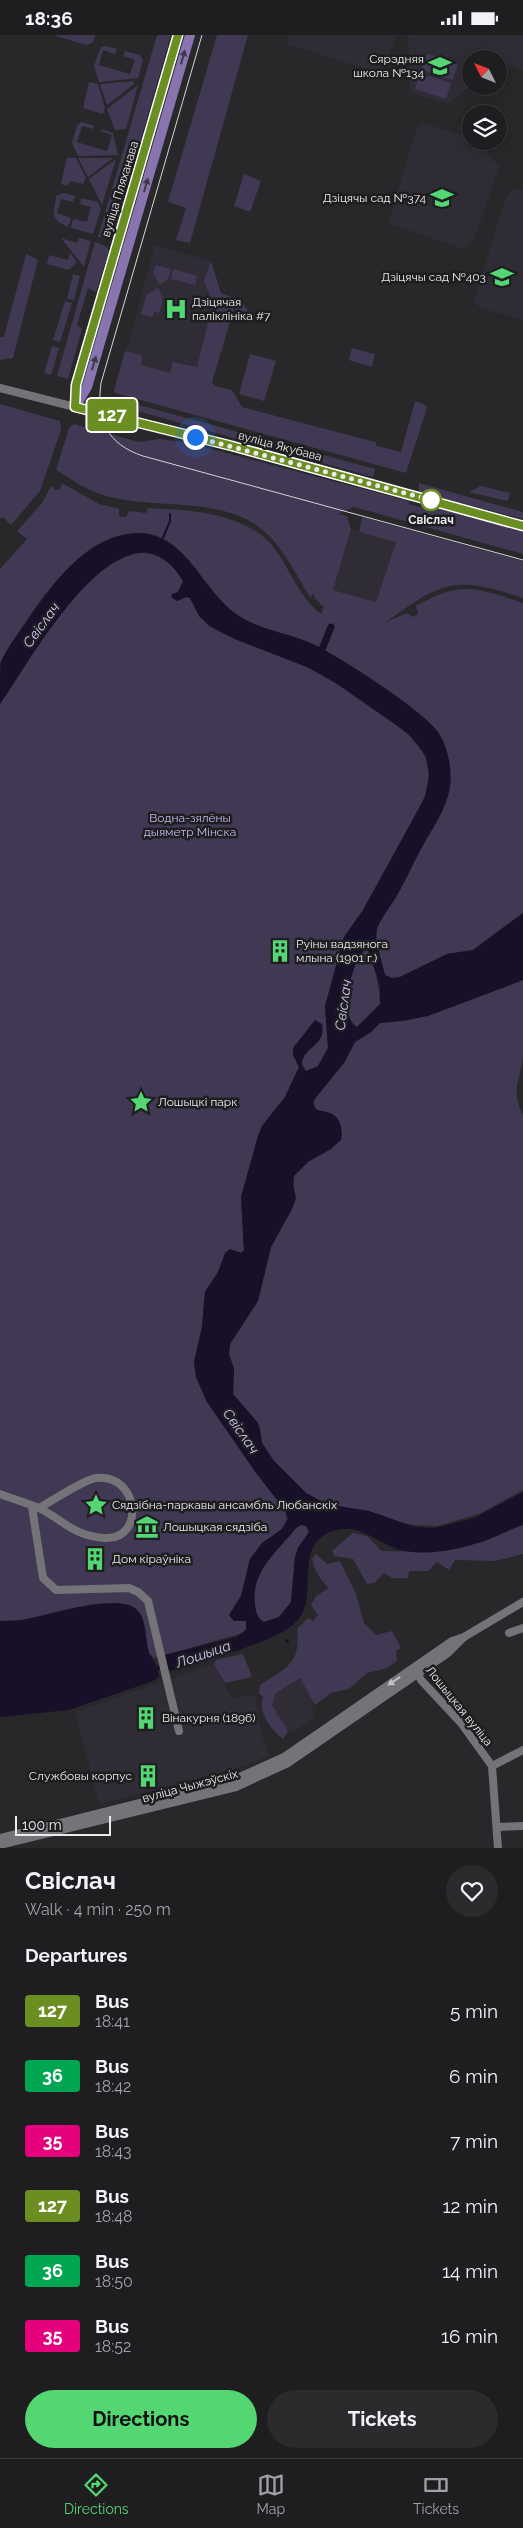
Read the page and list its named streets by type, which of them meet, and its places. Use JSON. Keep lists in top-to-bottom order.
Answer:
{
  "streets": {
    "main road": ["вуліца Пляханава", "вуліца Якубава"],
    "street": ["Лошыцкая вуліца", "вуліца Чыжэўскіх"]
  },
  "crossings": [
    ["вуліца Пляханава", "вуліца Якубава"],
    ["Лошыцкая вуліца", "вуліца Чыжэўскіх"]
  ],
  "water": ["Свіслач", "Лошыца"],
  "parks": ["Водна-зялёны дыяметр Мінска"],
  "places": {
    "school or university": ["Сярэдняя школа №134", "Дзіцячы сад №374", "Дзіцячы сад №403"],
    "hospital": ["Дзіцячая паліклініка #7"],
    "other": ["Свіслач"],
    "building": [
      "Руіны вадзянога млына (1901 г.)",
      "Дом кіраўніка",
      "Вінакурня (1896)",
      "Службовы корпус"
    ],
    "place": ["Лошыцкі парк", "Сядзібна-паркавы ансамбль Любанскіх"],
    "museum": ["Лошыцкая сядзіба"]
  },
  "lines": ["bus line 127"],
  "scale_bar": "100 m",
  "north": "top left",
  "page": {
    "status": "18:36",
    "on_map": "127",
    "scale": "100 m",
    "heading": [
      ["Свіслач", "Walk · 4 min · 250 m"],
      "Departures"
    ],
    "list": [
      {
        "mark": "127",
        "name": "Bus",
        "note": "18:41",
        "value": "5 min"
      },
      {
        "mark": "36",
        "name": "Bus",
        "note": "18:42",
        "value": "6 min"
      },
      {
        "mark": "35",
        "name": "Bus",
        "note": "18:43",
        "value": "7 min"
      },
      {
        "mark": "127",
        "name": "Bus",
        "note": "18:48",
        "value": "12 min"
      },
      {
        "mark": "36",
        "name": "Bus",
        "note": "18:50",
        "value": "14 min"
      },
      {
        "mark": "35",
        "name": "Bus",
        "note": "18:52",
        "value": "16 min"
      }
    ],
    "buttons": ["Directions", "Tickets"],
    "tabs": ["Directions", "Map", "Tickets"]
  }
}
